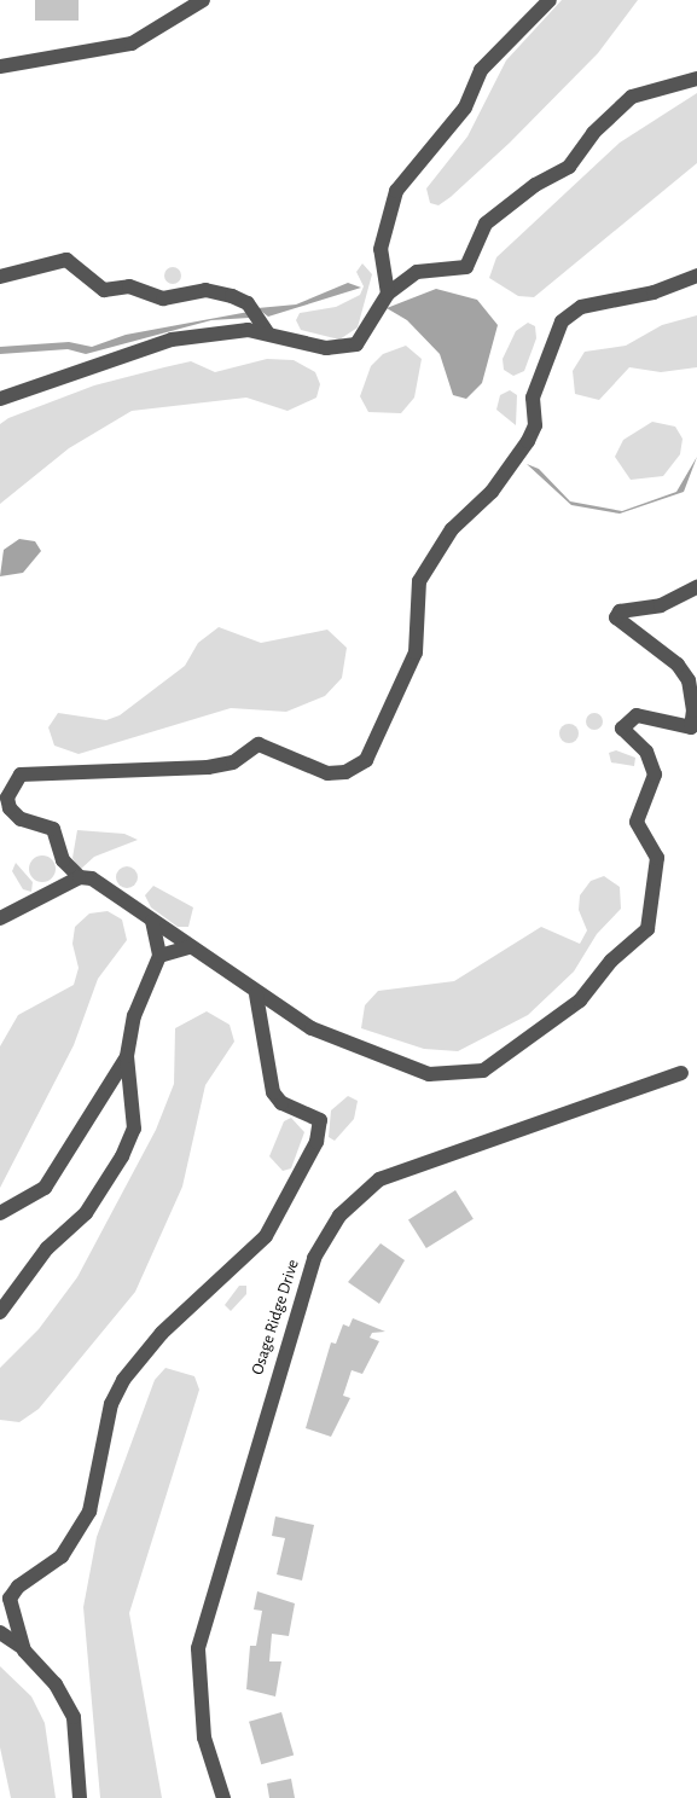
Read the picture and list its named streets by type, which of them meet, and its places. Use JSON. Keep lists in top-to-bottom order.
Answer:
{
  "streets": {
    "street": ["Osage Ridge Drive"]
  }
}
